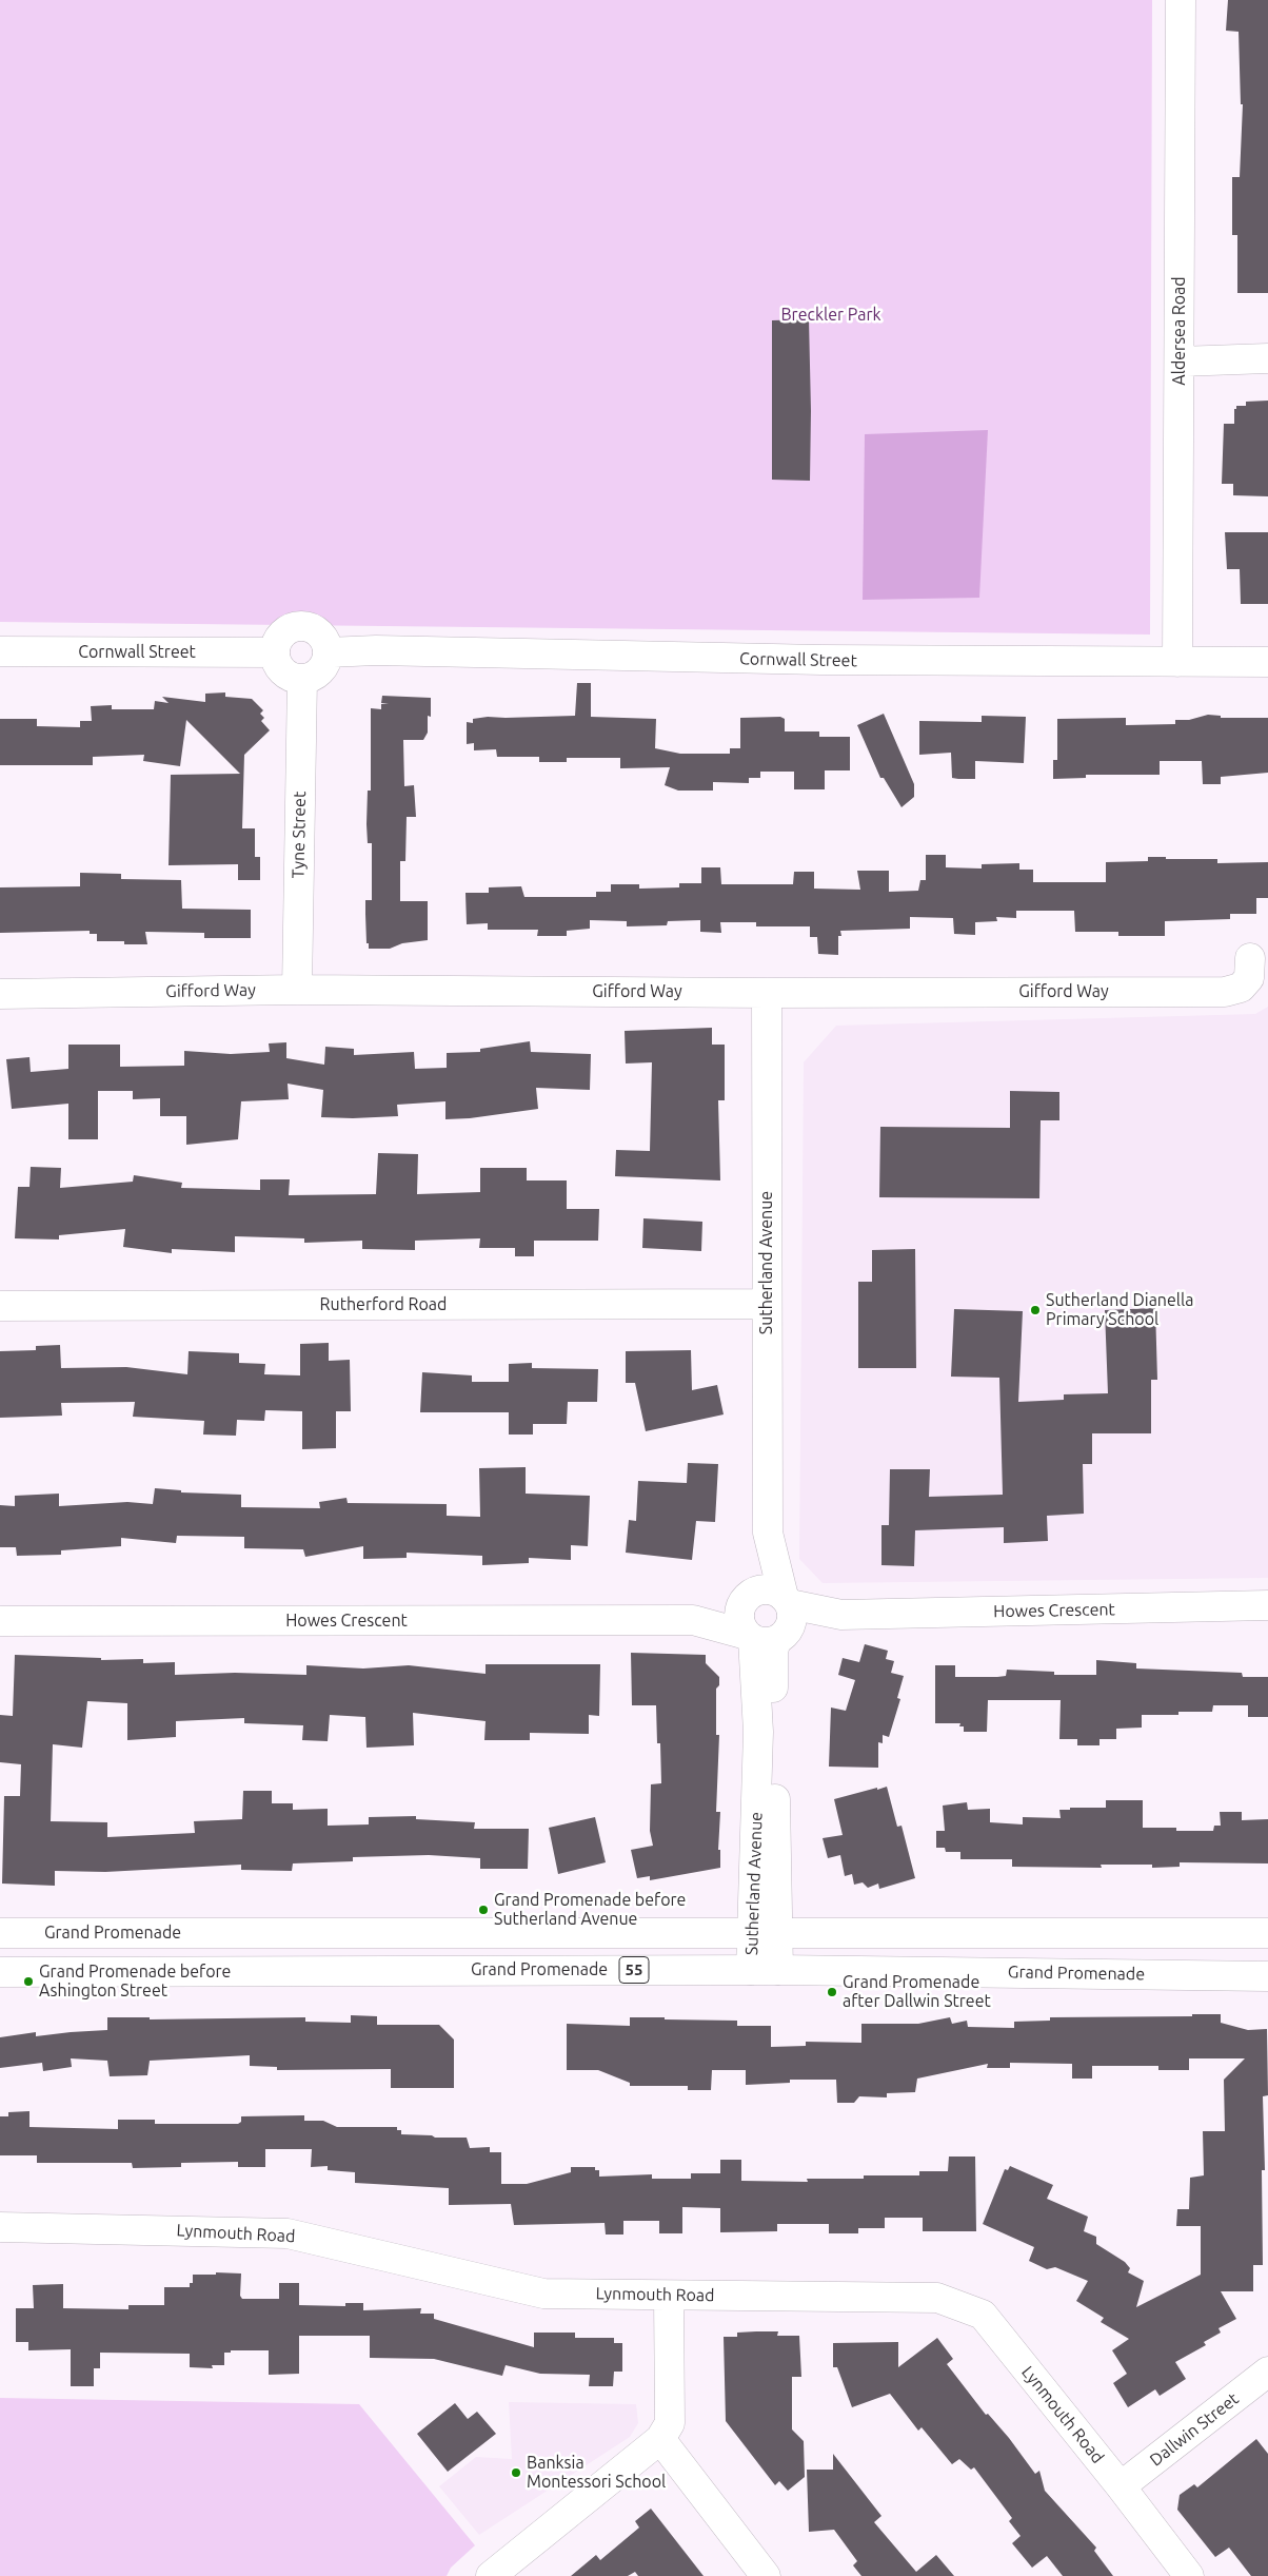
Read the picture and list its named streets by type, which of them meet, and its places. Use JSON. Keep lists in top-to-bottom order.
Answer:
{
  "streets": {
    "street": [
      "Aldersea Road",
      "Cornwall Street",
      "Tyne Street",
      "Gifford Way",
      "Sutherland Avenue",
      "Rutherford Road",
      "Howes Crescent",
      "Grand Promenade",
      "55",
      "Lynmouth Road",
      "Dallwin Street"
    ]
  },
  "crossings": [
    ["Aldersea Road", "Cornwall Street"],
    ["Cornwall Street", "Tyne Street"],
    ["Tyne Street", "Gifford Way"],
    ["Gifford Way", "Sutherland Avenue"],
    ["Sutherland Avenue", "Rutherford Road"],
    ["Sutherland Avenue", "Howes Crescent"],
    ["Sutherland Avenue", "Grand Promenade"],
    ["Lynmouth Road", "Dallwin Street"]
  ],
  "parks": ["Breckler Park"],
  "places": [
    "Sutherland Dianella Primary School",
    "Grand Promenade before Sutherland Avenue",
    "Grand Promenade before Ashington Street",
    "Grand Promenade after Dallwin Street",
    "Banksia Montessori School"
  ]
}
